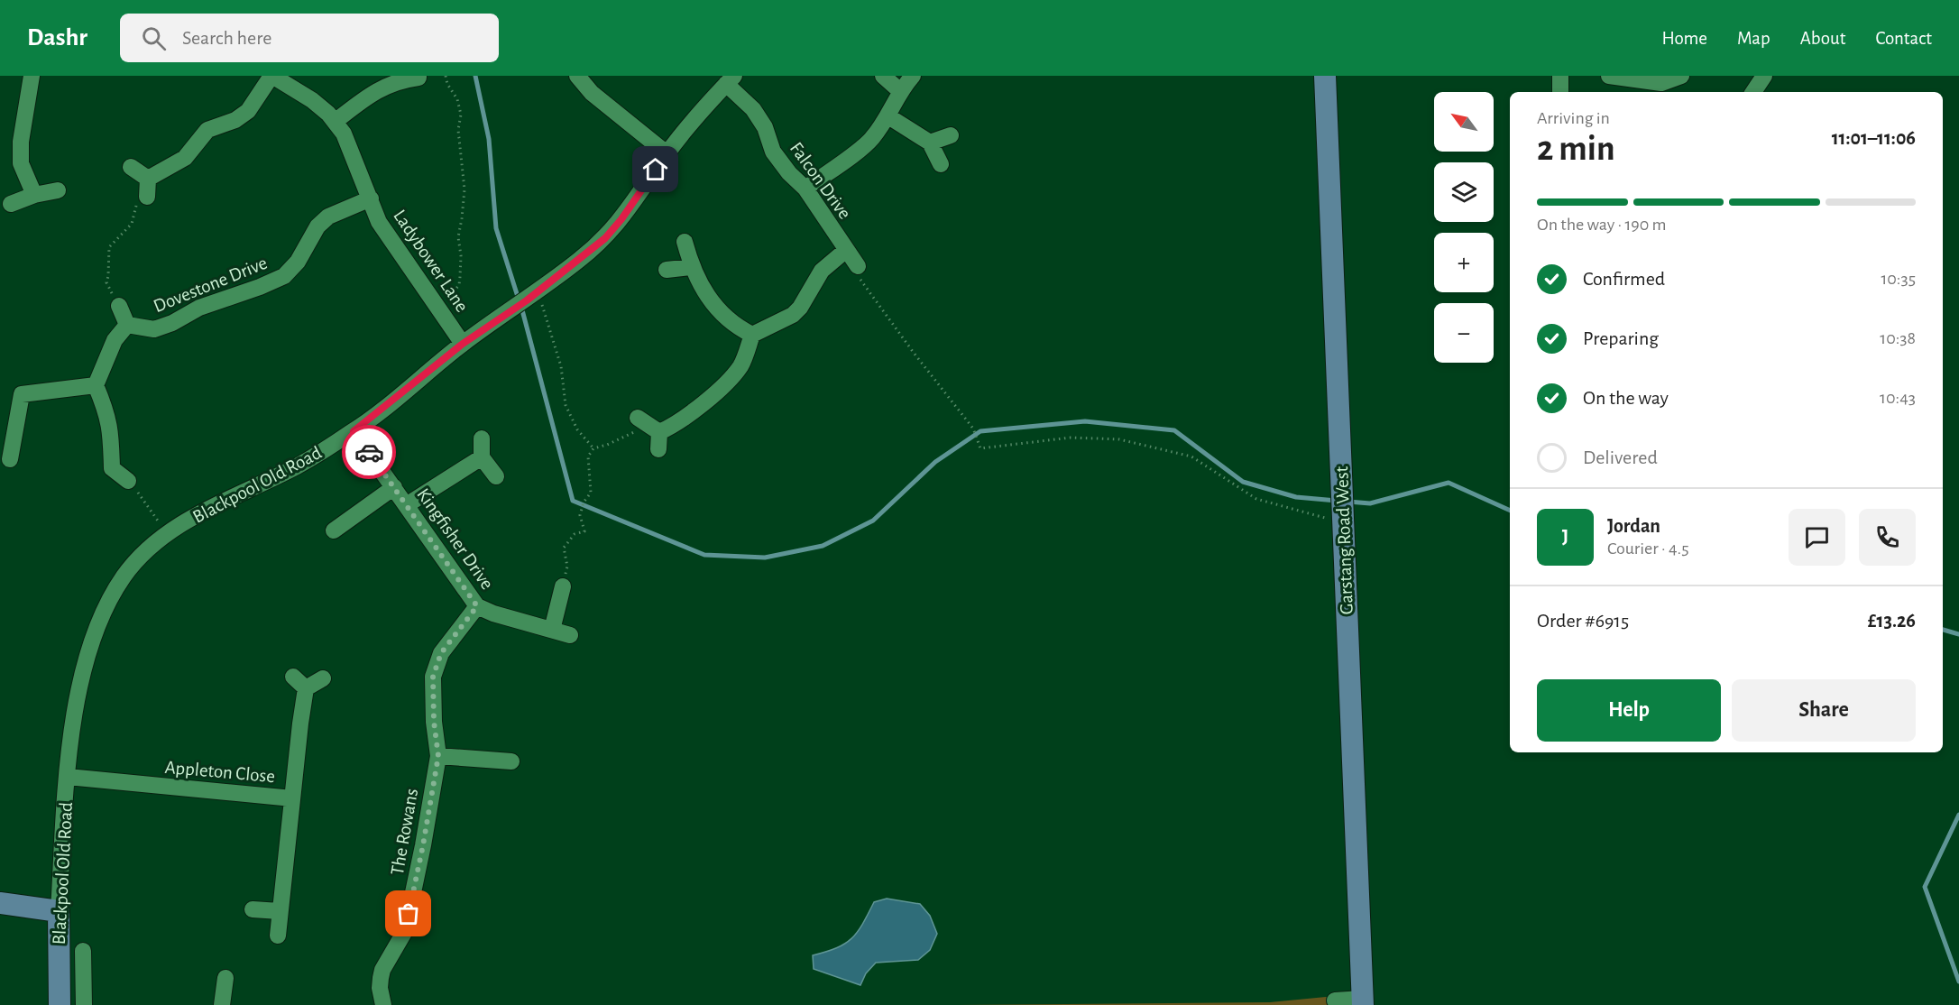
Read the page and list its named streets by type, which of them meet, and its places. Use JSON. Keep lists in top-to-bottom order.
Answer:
{
  "streets": {
    "main road": ["Blackpool Old Road", "Garstang Road West"],
    "street": [
      "Falcon Drive",
      "Ladybower Lane",
      "Dovestone Drive",
      "Kingfisher Drive",
      "Appleton Close",
      "The Rowans"
    ]
  },
  "crossings": [
    ["Falcon Drive", "Blackpool Old Road"],
    ["Ladybower Lane", "Dovestone Drive"],
    ["Ladybower Lane", "Blackpool Old Road"],
    ["Blackpool Old Road", "Kingfisher Drive"],
    ["Blackpool Old Road", "Appleton Close"],
    ["Kingfisher Drive", "The Rowans"]
  ],
  "north": "top left",
  "page": {
    "header": "Dashr",
    "search": "Search here",
    "nav": [
      "Home",
      "Map",
      "About",
      "Contact"
    ],
    "map_buttons": ["+", "−"],
    "heading": ["2 min", "Arriving in", "11:01–11:06"],
    "panel": [
      "Jordan",
      "Courier · 4.5",
      "Order #6915",
      "£13.26"
    ],
    "bar": "On the way · 190 m",
    "list": [
      ["Confirmed", "10:35"],
      ["Preparing", "10:38"],
      ["On the way", "10:43"],
      "Delivered"
    ],
    "round": "J",
    "buttons": ["Help", "Share"]
  }
}
